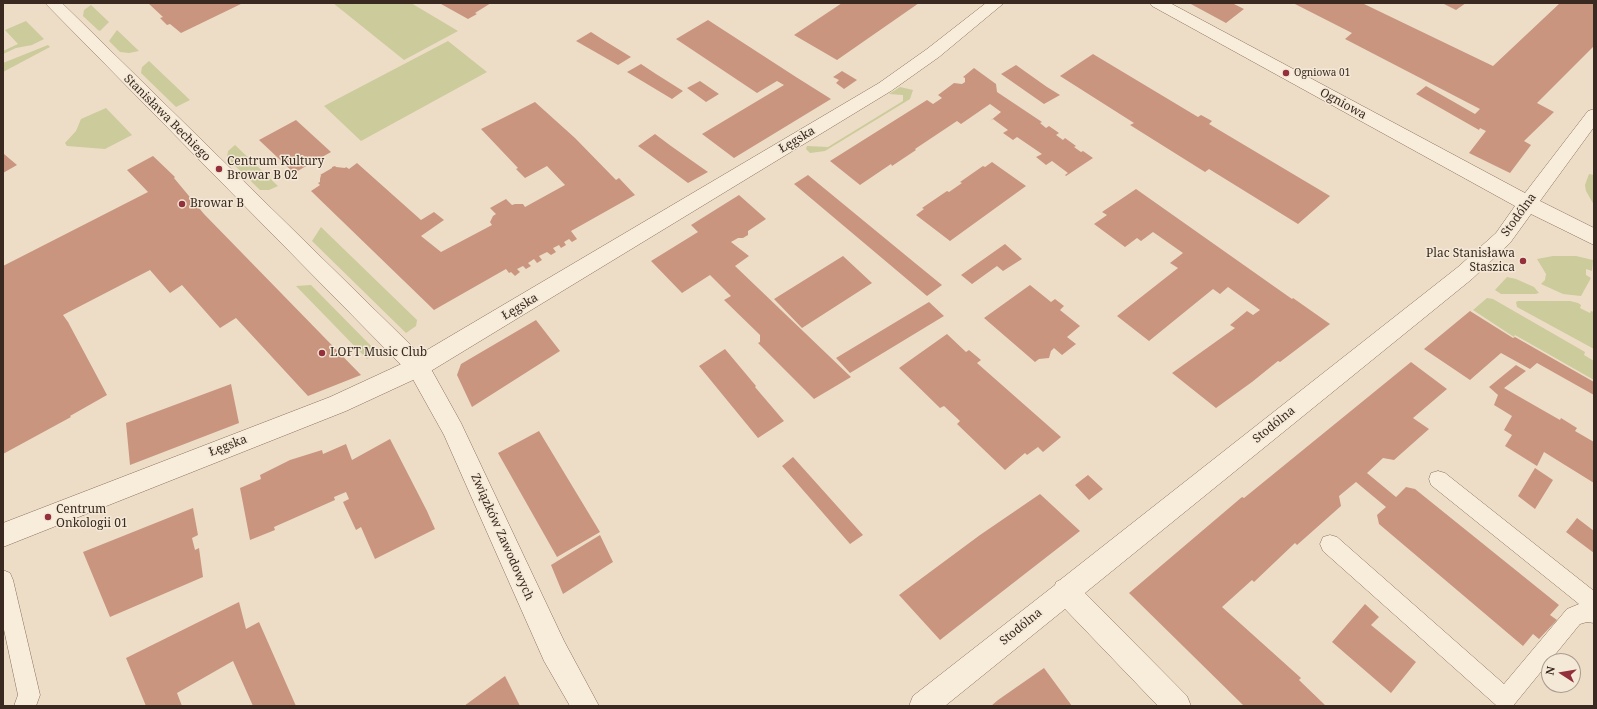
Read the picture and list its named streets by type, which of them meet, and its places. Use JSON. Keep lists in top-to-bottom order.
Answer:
{
  "streets": {
    "street": [
      "Ogniowa",
      "Stanisława Bechiego",
      "Łęgska",
      "Stodólna",
      "Związków Zawodowych"
    ]
  },
  "crossings": [
    ["Ogniowa", "Stodólna"],
    ["Stanisława Bechiego", "Łęgska"],
    ["Stanisława Bechiego", "Związków Zawodowych"],
    ["Łęgska", "Związków Zawodowych"]
  ],
  "places": [
    "Ogniowa 01",
    "Centrum Kultury Browar B 02",
    "Browar B",
    "Plac Stanisława Staszica",
    "LOFT Music Club",
    "Centrum Onkologii 01"
  ],
  "north": "left"
}
